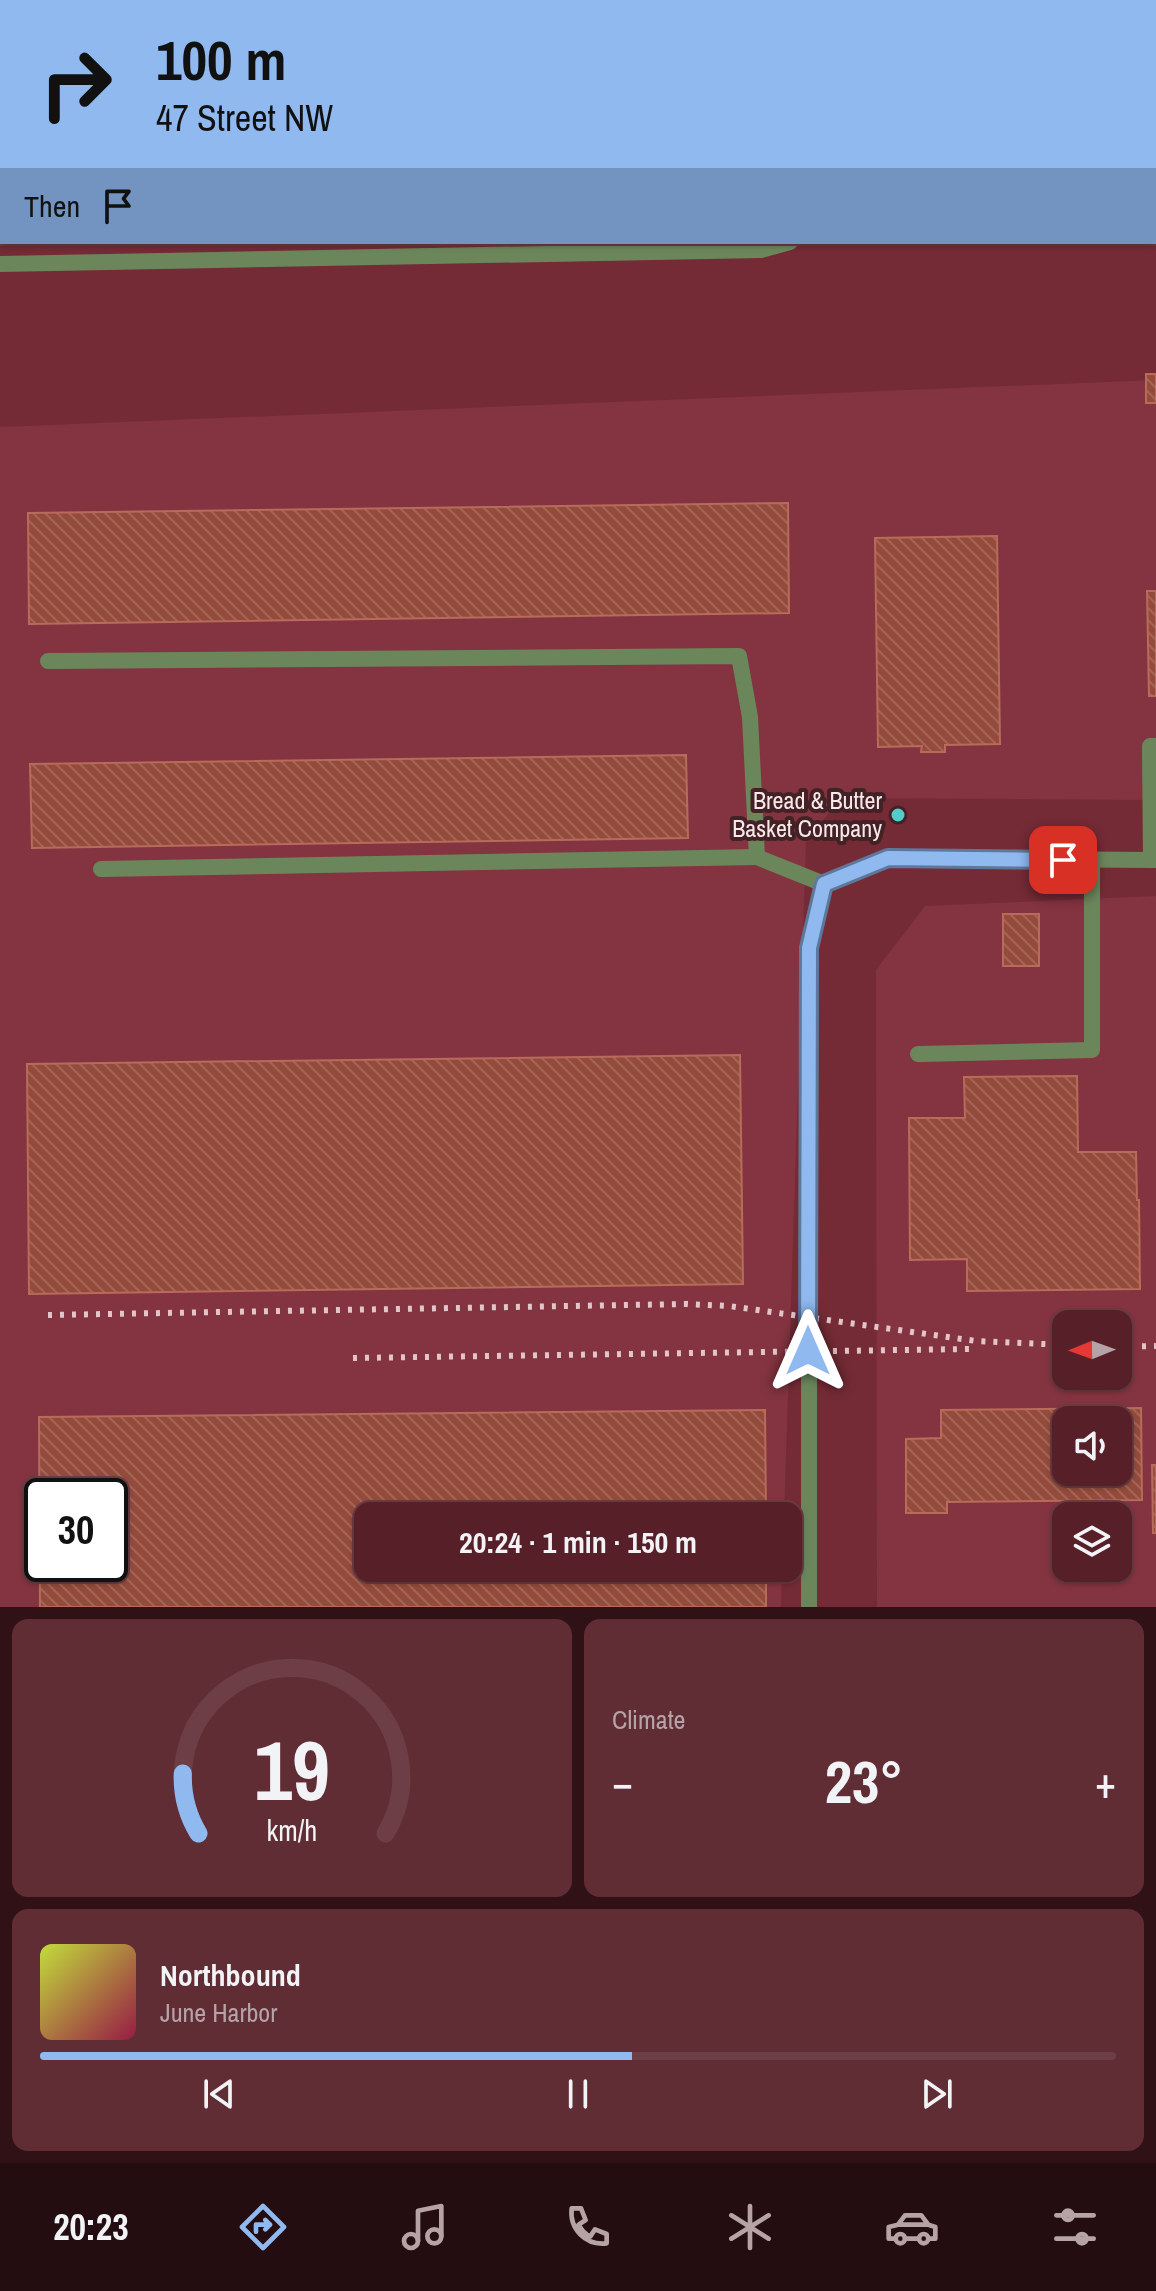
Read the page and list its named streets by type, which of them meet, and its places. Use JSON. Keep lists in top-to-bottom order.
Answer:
{
  "places": ["Bread & Butter Basket Company"],
  "north": "left",
  "page": {
    "turn": ["100 m", "47 Street NW"],
    "then": "Then",
    "limit": "30",
    "trip": "20:24 · 1 min · 150 m",
    "tile": "Climate",
    "heat": ["−", "23°", "+"],
    "song": ["Northbound", "June Harbor"],
    "tabs": "20:23",
    "gauge": ["19", "km/h"]
  }
}
